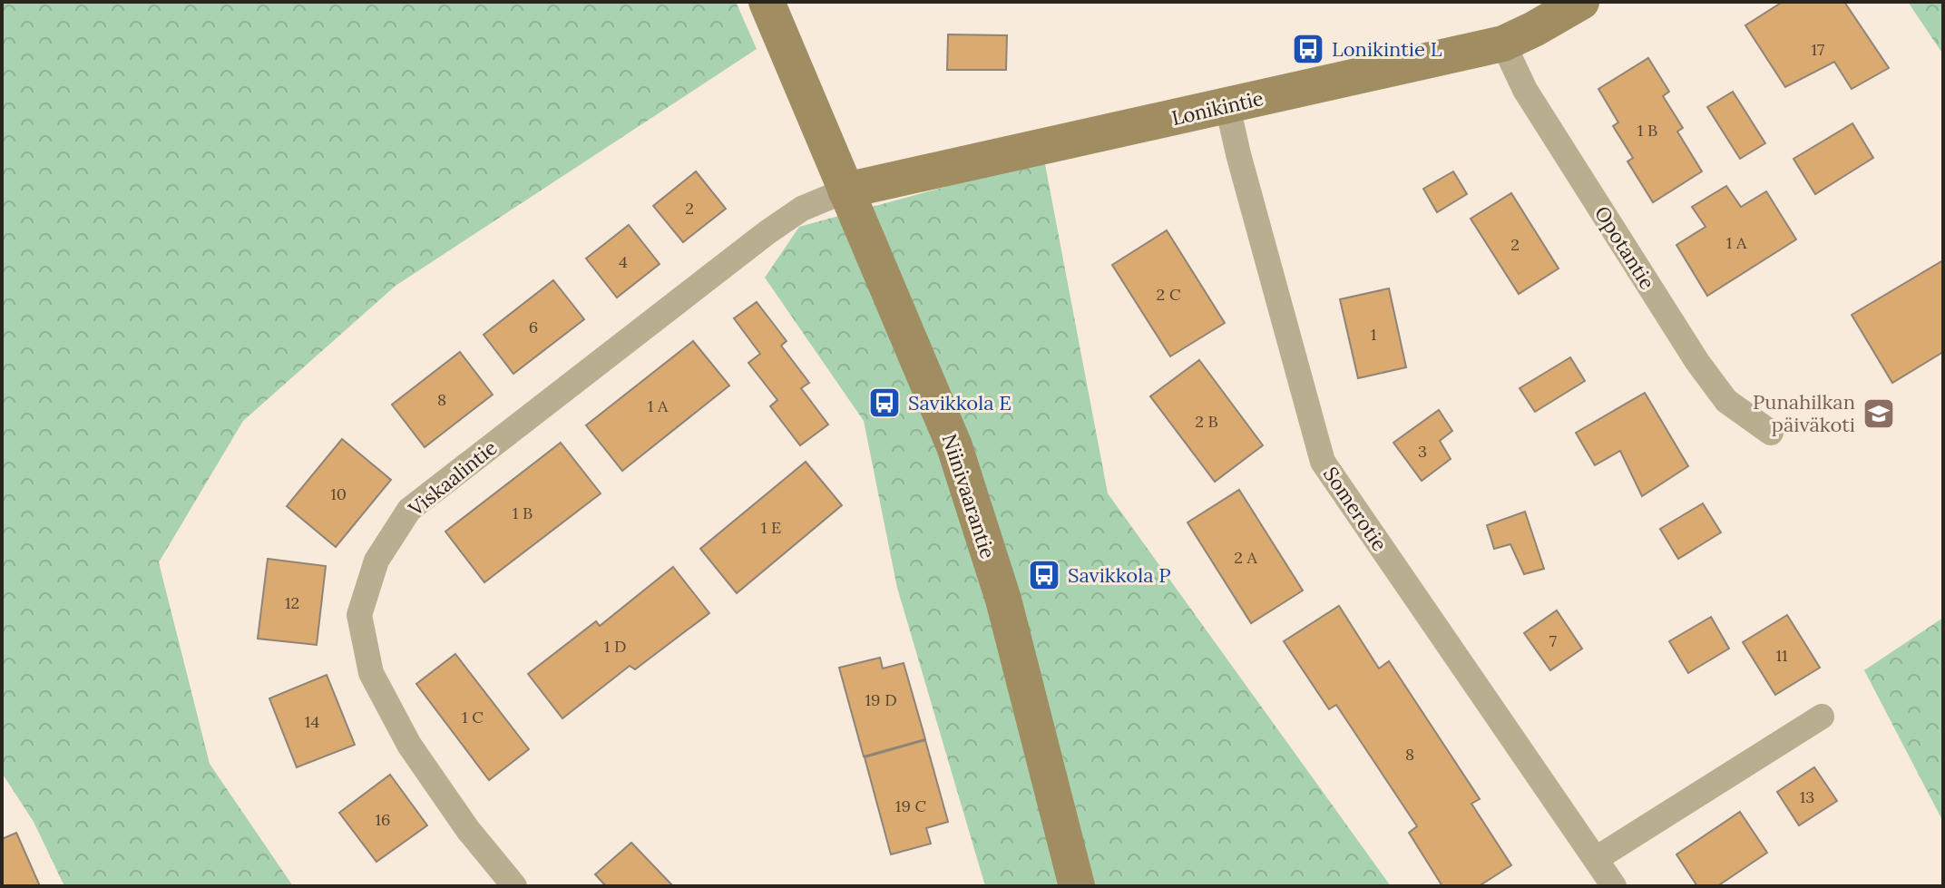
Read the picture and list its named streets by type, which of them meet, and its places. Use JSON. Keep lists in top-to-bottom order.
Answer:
{
  "streets": {
    "main road": ["Lonikintie", "Niinivaarantie"],
    "street": ["Opotantie", "Viskaalintie", "Somerotie"]
  },
  "crossings": [
    ["Lonikintie", "Opotantie"],
    ["Lonikintie", "Viskaalintie"],
    ["Lonikintie", "Niinivaarantie"],
    ["Lonikintie", "Somerotie"],
    ["Viskaalintie", "Niinivaarantie"]
  ],
  "places": {
    "bus stop": ["Lonikintie L", "Savikkola E", "Savikkola P"],
    "school or university": ["Punahilkan päiväkoti"]
  },
  "house_numbers": [
    "17",
    "1 B",
    "2",
    "1 A",
    "2",
    "4",
    "2 C",
    "6",
    "1",
    "8",
    "1 A",
    "2 B",
    "3",
    "10",
    "1 B",
    "1 E",
    "2 A",
    "12",
    "7",
    "1 D",
    "11",
    "19 D",
    "1 C",
    "14",
    "8",
    "13",
    "19 C",
    "16"
  ]
}
